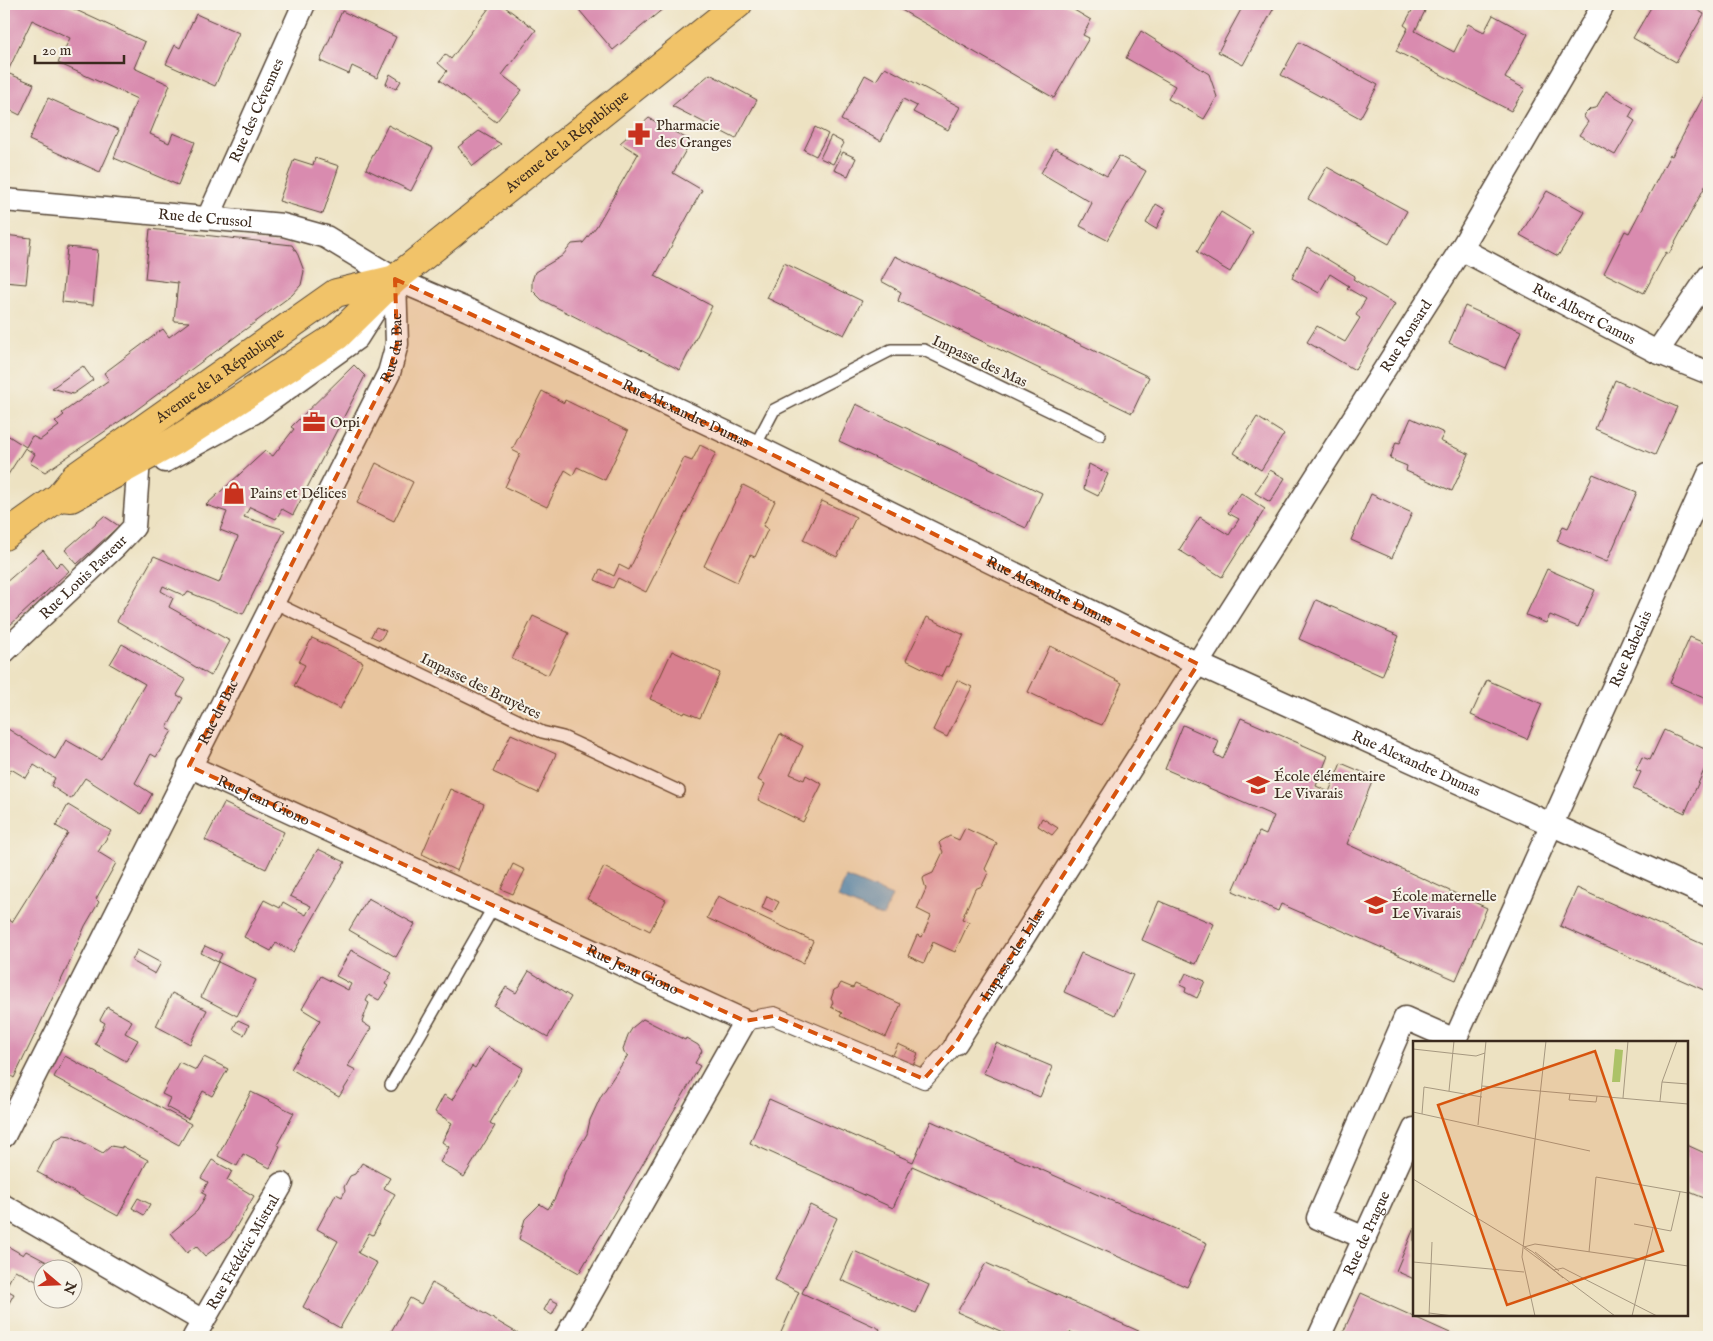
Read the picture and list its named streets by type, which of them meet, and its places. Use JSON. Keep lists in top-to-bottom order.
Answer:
{
  "streets": {
    "main road": ["Avenue de la République"],
    "street": [
      "Rue des Cévennes",
      "Rue de Crussol",
      "Rue Albert Camus",
      "Rue Ronsard",
      "Rue du Bac",
      "Rue Alexandre Dumas",
      "Rue Louis Pasteur",
      "Rue Rabelais",
      "Rue Jean Giono",
      "Impasse des Lilas",
      "Rue de Prague",
      "Rue Frédéric Mistral"
    ],
    "lane": ["Impasse des Mas", "Impasse des Bruyères"]
  },
  "crossings": [
    ["Rue des Cévennes", "Rue de Crussol"],
    ["Avenue de la République", "Rue de Crussol"],
    ["Avenue de la République", "Rue du Bac"],
    ["Avenue de la République", "Rue Alexandre Dumas"],
    ["Avenue de la République", "Rue Louis Pasteur"],
    ["Rue de Crussol", "Rue du Bac"],
    ["Rue de Crussol", "Rue Alexandre Dumas"],
    ["Rue Albert Camus", "Rue Ronsard"],
    ["Rue Ronsard", "Rue Alexandre Dumas"],
    ["Rue Ronsard", "Impasse des Lilas"],
    ["Rue du Bac", "Rue Alexandre Dumas"],
    ["Rue du Bac", "Impasse des Bruyères"],
    ["Rue du Bac", "Rue Jean Giono"],
    ["Impasse des Mas", "Rue Alexandre Dumas"],
    ["Rue Alexandre Dumas", "Rue Rabelais"],
    ["Rue Alexandre Dumas", "Impasse des Lilas"],
    ["Rue Jean Giono", "Impasse des Lilas"]
  ],
  "places": {
    "pharmacy": ["Pharmacie des Granges"],
    "office": ["Orpi"],
    "shop": ["Pains et Délices"],
    "school or university": ["École élémentaire Le Vivarais", "École maternelle Le Vivarais"]
  },
  "scale_bar": "20 m",
  "north": "right"
}
